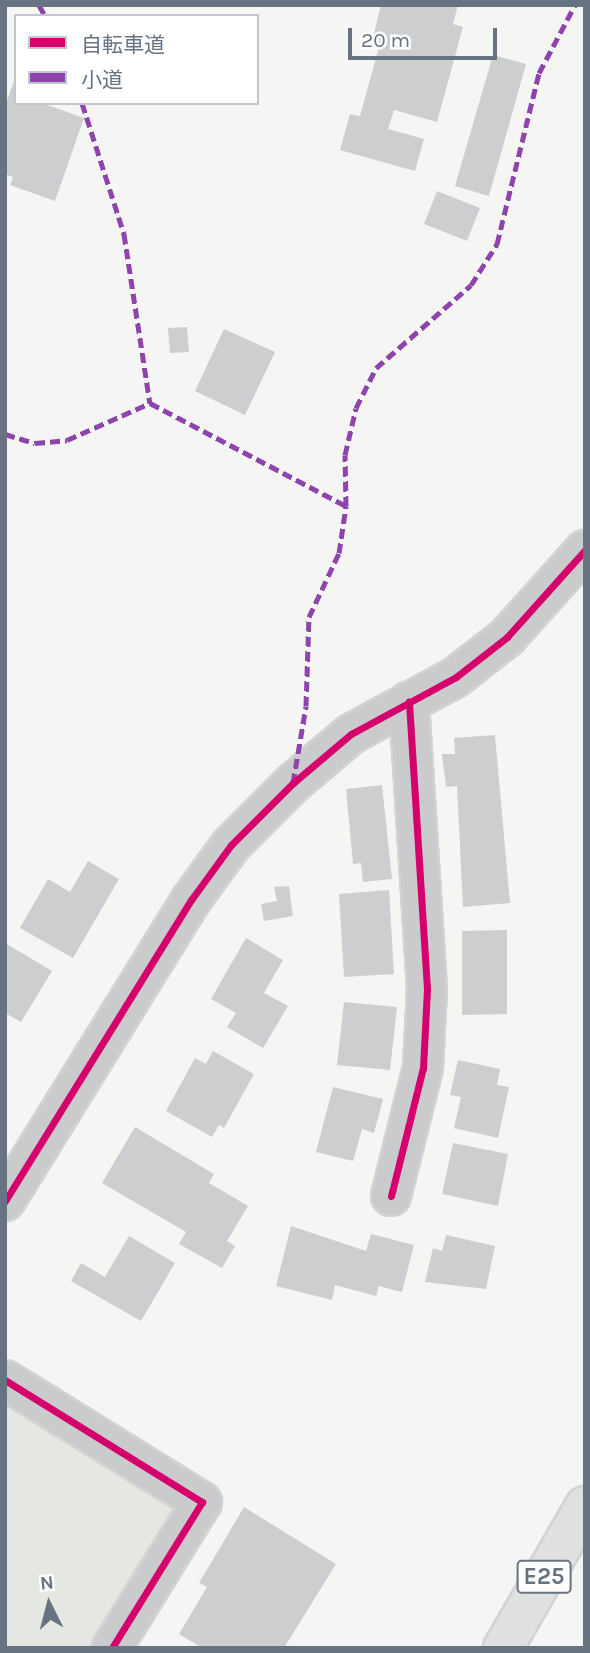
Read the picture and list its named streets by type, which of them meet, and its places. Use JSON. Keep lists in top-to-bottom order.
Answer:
{
  "streets": {
    "highway": ["E25"]
  },
  "legend": ["自転車道", "小道"],
  "scale_bar": "20 m",
  "north": "top"
}
